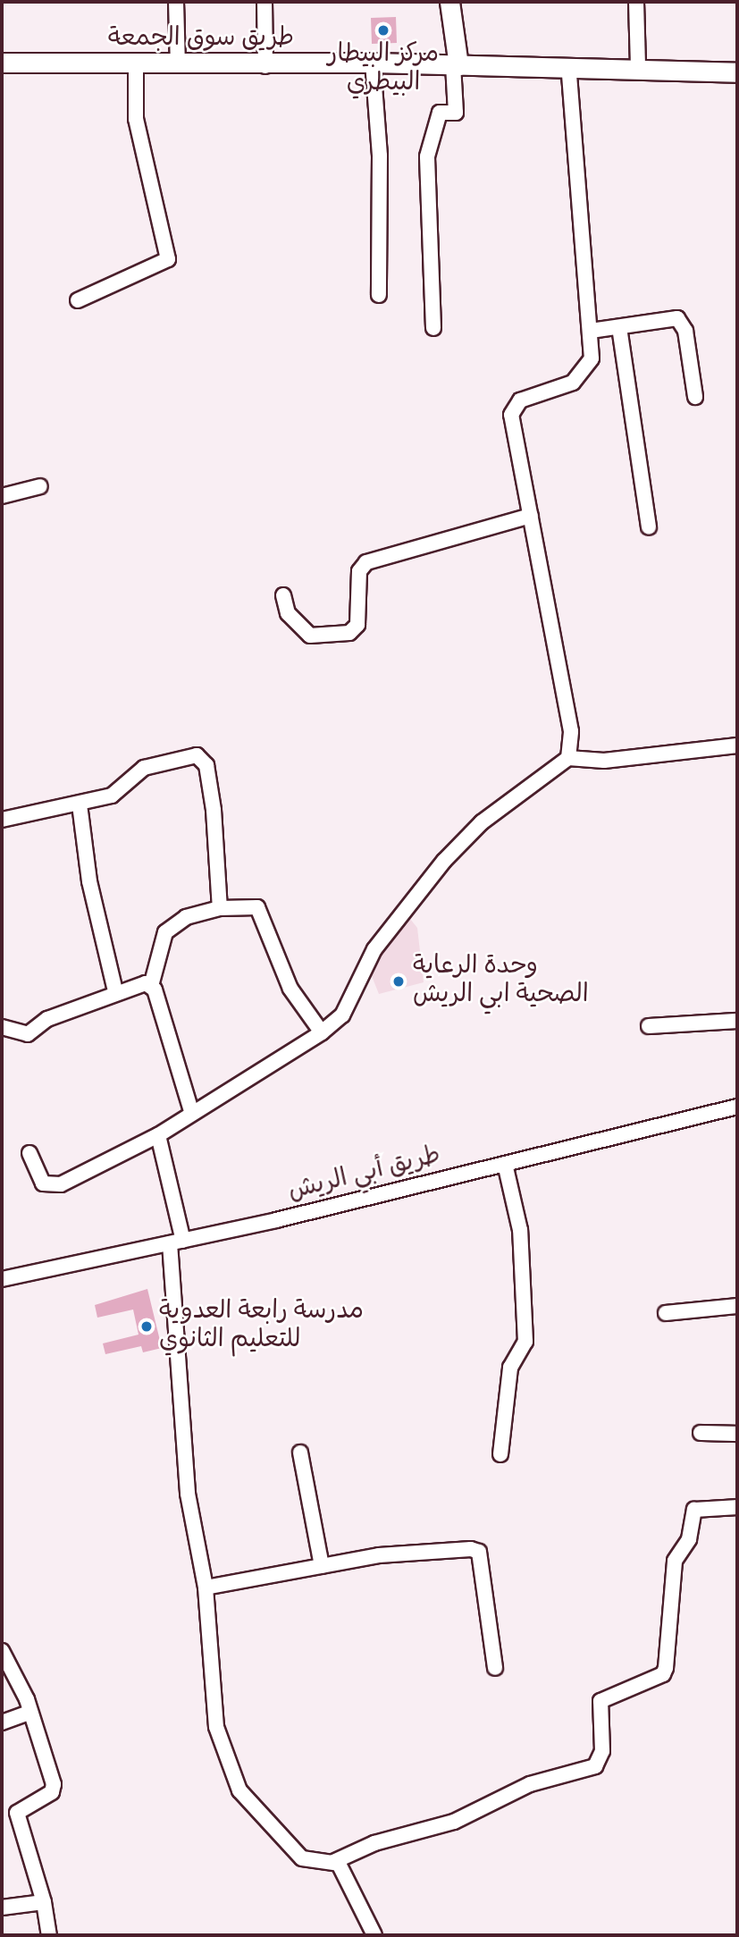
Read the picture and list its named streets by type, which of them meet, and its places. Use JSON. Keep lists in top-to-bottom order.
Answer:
{
  "streets": {
    "main road": ["طريق سوق الجمعة"],
    "street": ["طريق أبي الريش"]
  },
  "places": ["مركز البيطار البيطري", "وحدة الرعاية الصحية ابي الريش", "مدرسة رابعة العدوية للتعليم الثانوي"]
}
